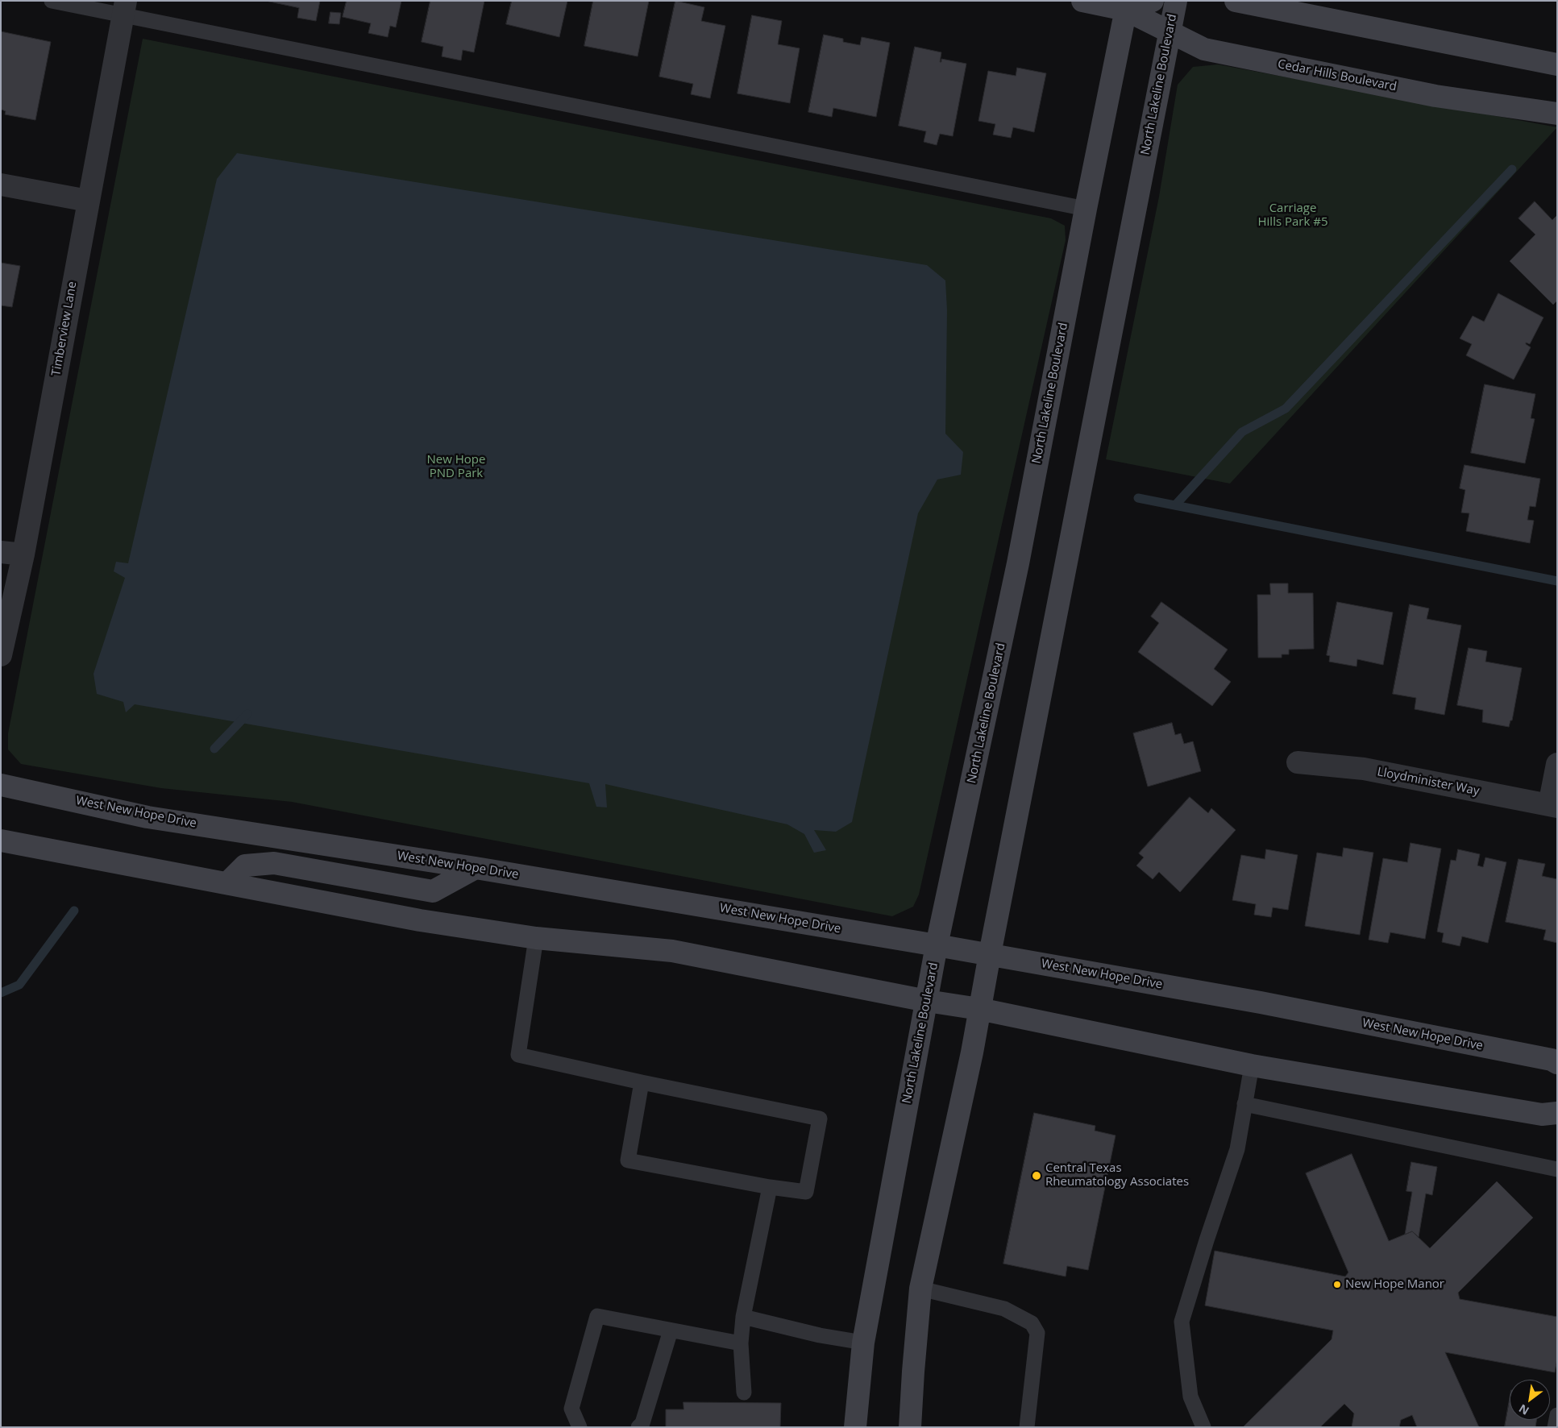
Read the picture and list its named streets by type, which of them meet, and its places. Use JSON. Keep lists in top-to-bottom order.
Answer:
{
  "streets": {
    "main road": ["Cedar Hills Boulevard", "North Lakeline Boulevard", "West New Hope Drive"],
    "street": ["Timberview Lane", "Lloydminister Way"]
  },
  "crossings": [
    ["Cedar Hills Boulevard", "North Lakeline Boulevard"],
    ["North Lakeline Boulevard", "West New Hope Drive"]
  ],
  "parks": ["Carriage Hills Park #5", "New Hope PND Park"],
  "places": ["Central Texas Rheumatology Associates", "New Hope Manor"],
  "north": "bottom left"
}
